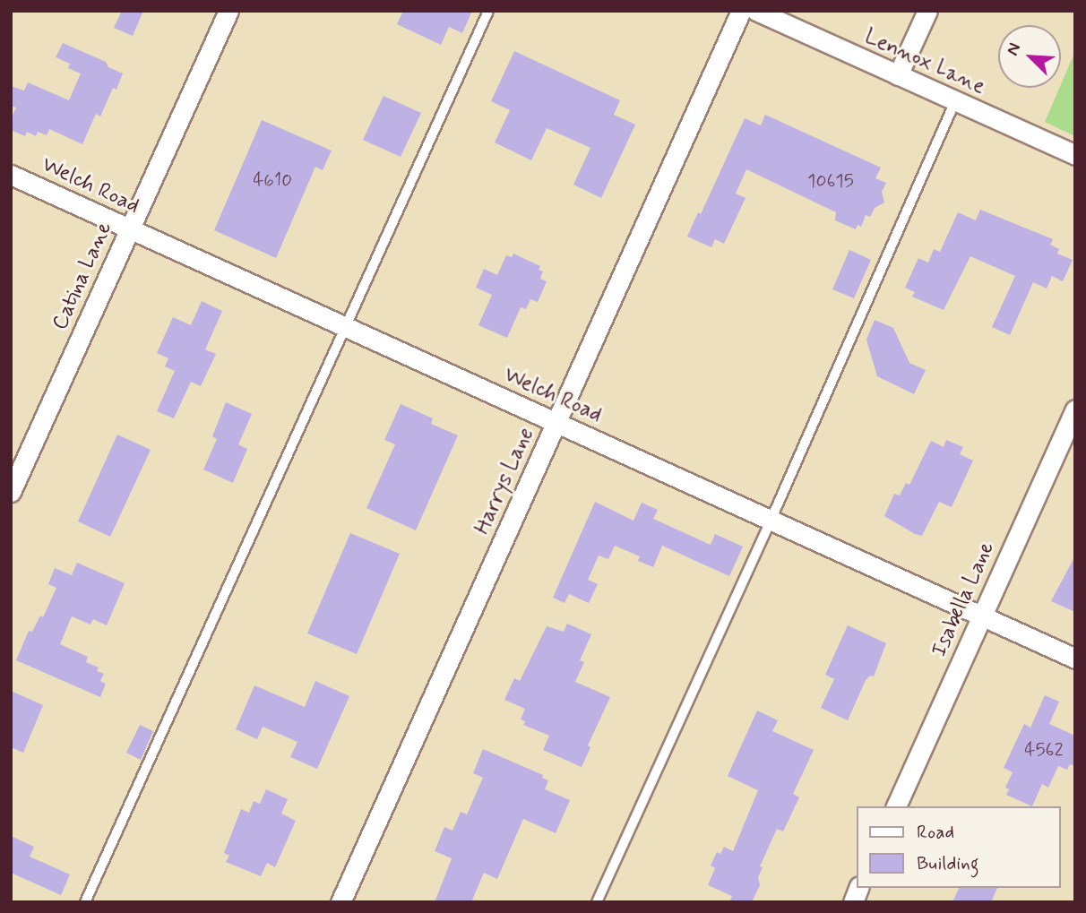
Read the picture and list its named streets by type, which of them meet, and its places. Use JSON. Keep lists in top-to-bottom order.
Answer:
{
  "streets": {
    "street": [
      "Lennox Lane",
      "Welch Road",
      "Catina Lane",
      "Harrys Lane",
      "Isabella Lane"
    ]
  },
  "crossings": [
    ["Welch Road", "Catina Lane"],
    ["Welch Road", "Harrys Lane"],
    ["Welch Road", "Isabella Lane"]
  ],
  "house_numbers": ["4610", "10615", "4562"],
  "legend": ["Road", "Building"],
  "north": "top left"
}
